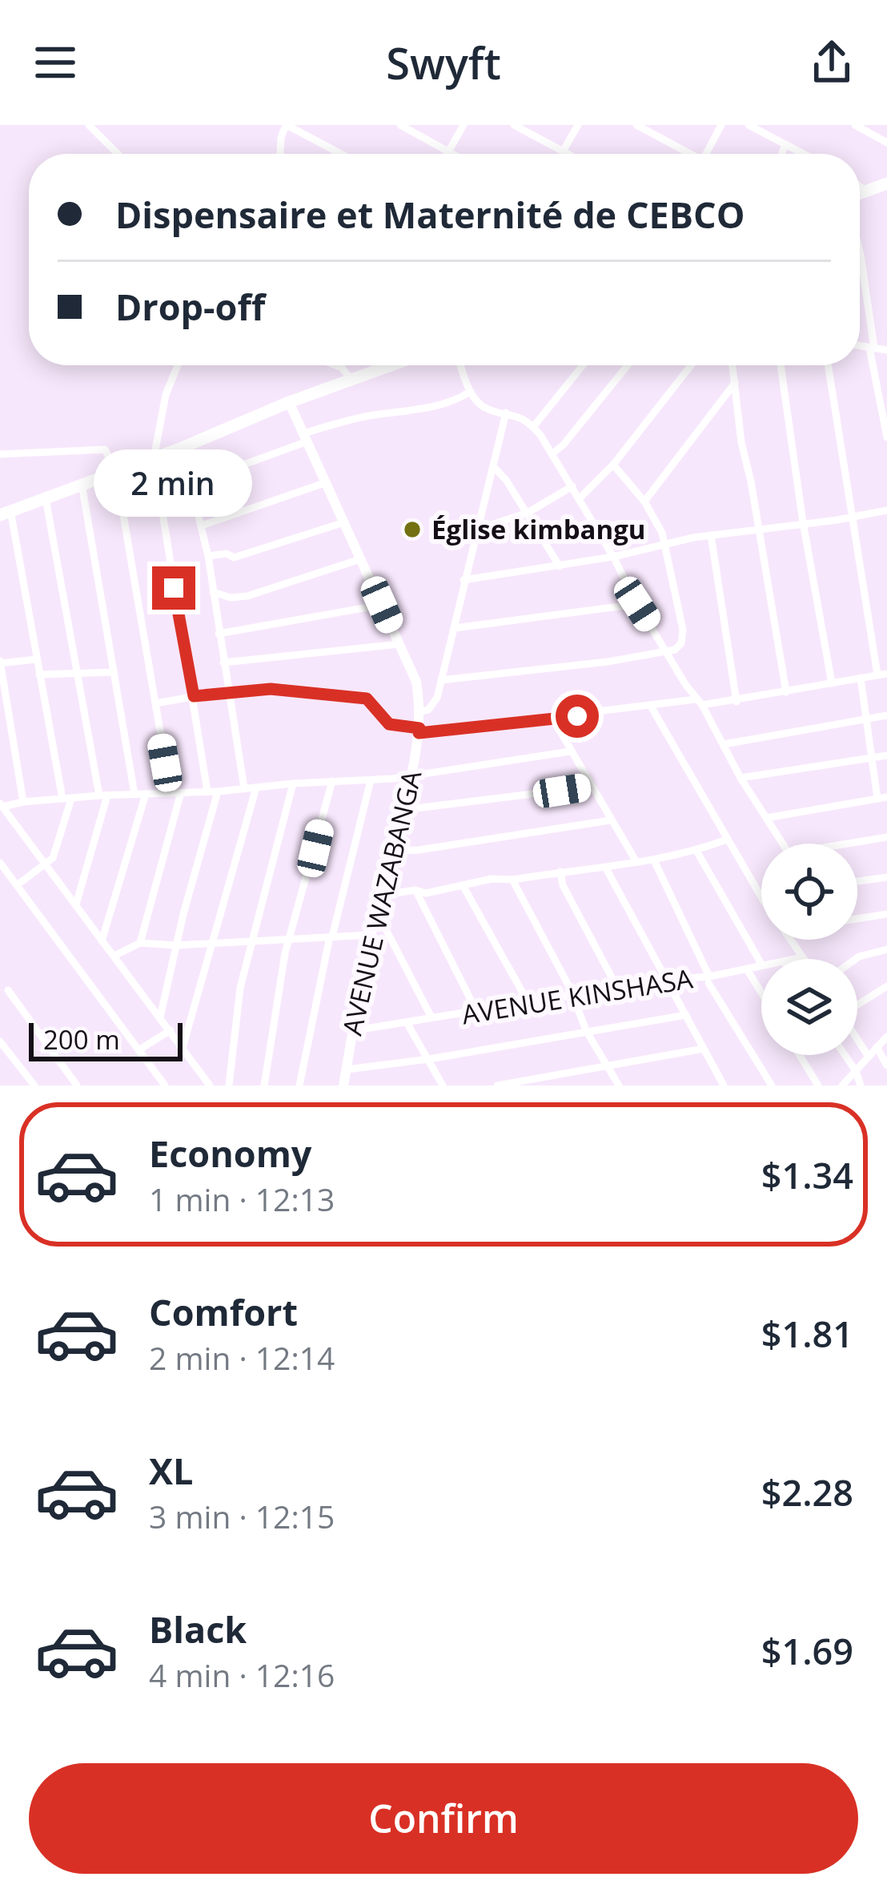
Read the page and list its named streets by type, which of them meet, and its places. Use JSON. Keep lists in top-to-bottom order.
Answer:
{
  "streets": {
    "main road": ["AVENUE WAZABANGA"],
    "street": ["AVENUE KINSHASA"]
  },
  "crossings": [
    ["AVENUE WAZABANGA", "AVENUE KINSHASA"]
  ],
  "places": ["Église kimbangu"],
  "scale_bar": "200 m",
  "page": {
    "header": "Swyft",
    "banner": ["Dispensaire et Maternité de CEBCO", "Drop-off"],
    "bubble": "2 min",
    "scale": "200 m",
    "list": [
      {
        "name": "Economy",
        "note": "1 min · 12:13",
        "value": "$1.34"
      },
      {
        "name": "Comfort",
        "note": "2 min · 12:14",
        "value": "$1.81"
      },
      {
        "name": "XL",
        "note": "3 min · 12:15",
        "value": "$2.28"
      },
      {
        "name": "Black",
        "note": "4 min · 12:16",
        "value": "$1.69"
      }
    ],
    "buttons": "Confirm"
  }
}
